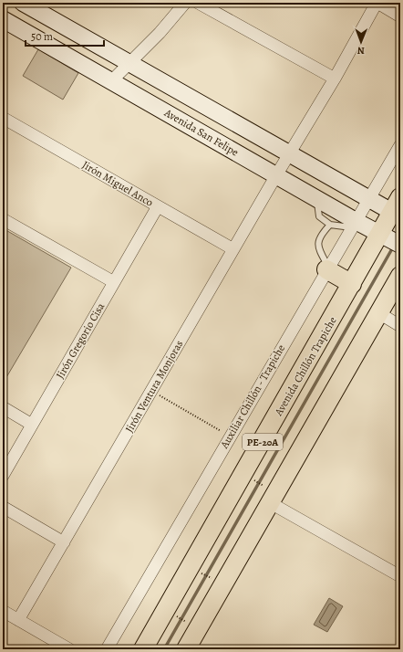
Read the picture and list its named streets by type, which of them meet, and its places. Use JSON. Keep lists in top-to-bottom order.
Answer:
{
  "streets": {
    "main road": ["Avenida San Felipe", "Avenida Chillón Trapiche", "PE-20A"],
    "street": [
      "Jirón Miguel Anco",
      "Jirón Gregorio Cisa",
      "Jirón Ventura Monjoras",
      "Auxiliar Chillón - Trapiche"
    ]
  },
  "crossings": [
    ["Avenida San Felipe", "Avenida Chillón Trapiche"],
    ["Avenida San Felipe", "Jirón Ventura Monjoras"],
    ["Avenida San Felipe", "Auxiliar Chillón - Trapiche"],
    ["Jirón Miguel Anco", "Jirón Gregorio Cisa"],
    ["Jirón Miguel Anco", "Jirón Ventura Monjoras"]
  ],
  "scale_bar": "50 m",
  "north": "bottom"
}
